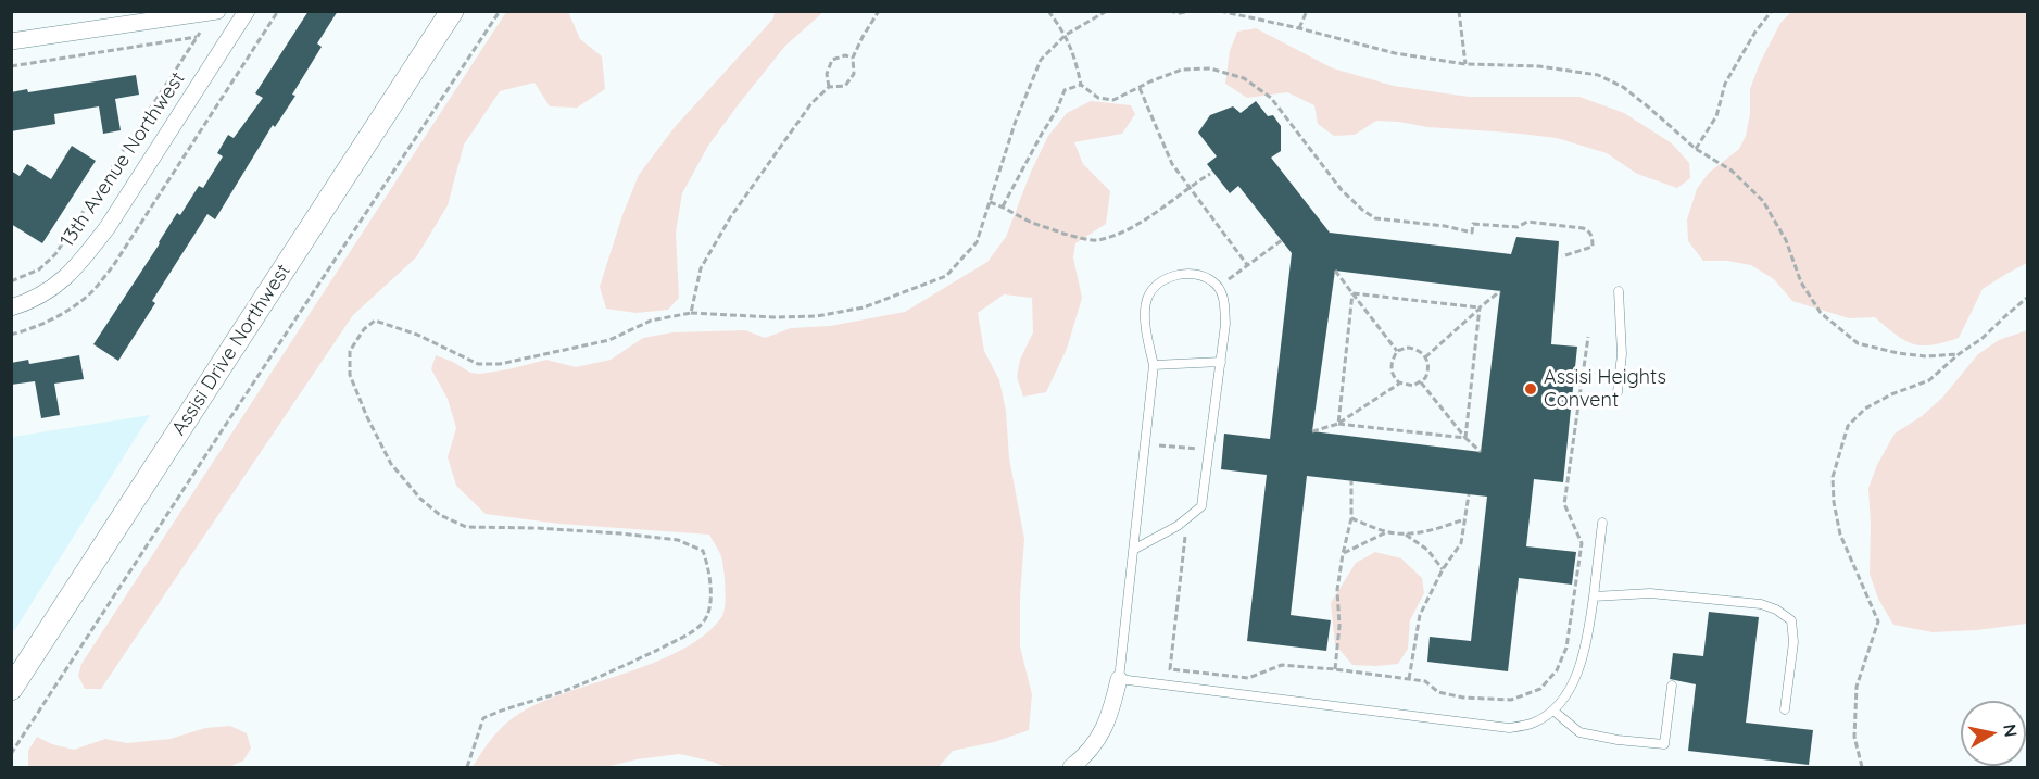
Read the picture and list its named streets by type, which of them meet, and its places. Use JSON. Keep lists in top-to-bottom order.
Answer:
{
  "streets": {
    "main road": ["Assisi Drive Northwest"],
    "street": ["13th Avenue Northwest"]
  },
  "places": ["Assisi Heights Convent"],
  "north": "right"
}
